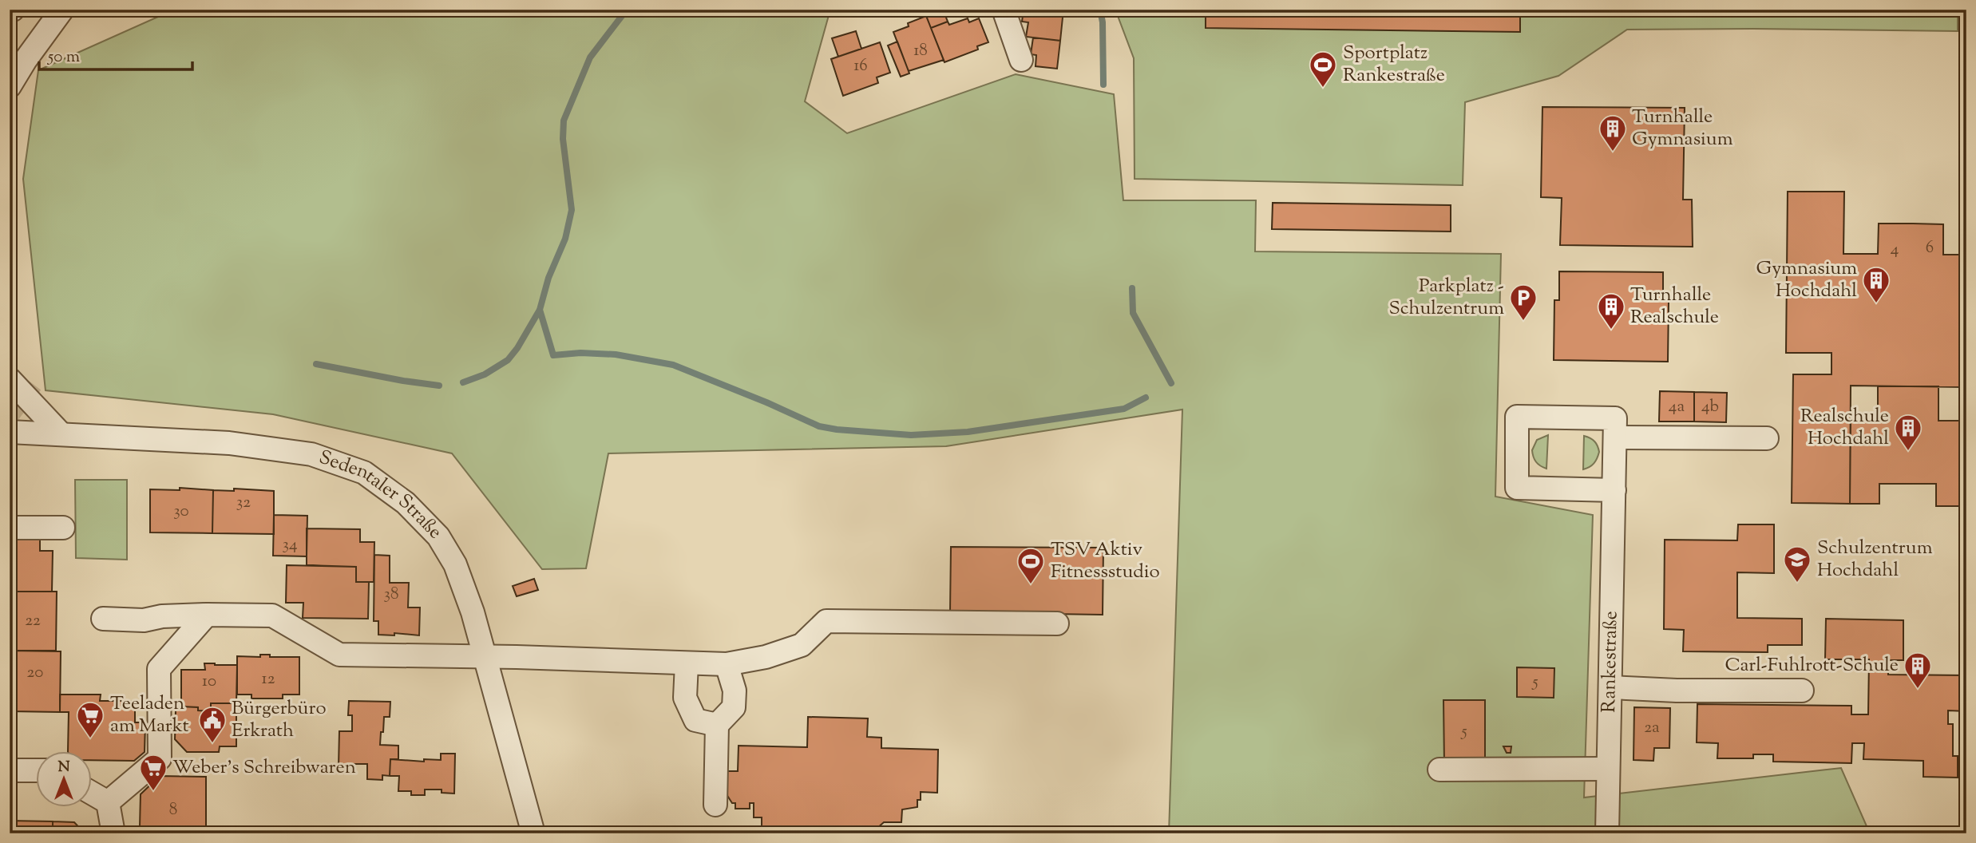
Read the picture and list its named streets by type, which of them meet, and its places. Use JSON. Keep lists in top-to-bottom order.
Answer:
{
  "streets": {
    "street": ["Sedentaler Straße", "Rankestraße"]
  },
  "places": {
    "sports": ["Sportplatz Rankestraße", "TSV Aktiv Fitnessstudio"],
    "building": [
      "Turnhalle Gymnasium",
      "Gymnasium Hochdahl",
      "Turnhalle Realschule",
      "Realschule Hochdahl",
      "Carl-Fuhlrott-Schule"
    ],
    "parking": ["Parkplatz - Schulzentrum"],
    "school or university": ["Schulzentrum Hochdahl"],
    "supermarket": ["Teeladen am Markt", "Weber's Schreibwaren"],
    "public building": ["Bürgerbüro Erkrath"]
  },
  "house_numbers": [
    "18",
    "16",
    "6",
    "4",
    "4a",
    "4b",
    "32",
    "30",
    "34",
    "38",
    "22",
    "20",
    "12",
    "10",
    "5",
    "2a",
    "5",
    "8"
  ],
  "scale_bar": "50 m",
  "north": "top"
}
